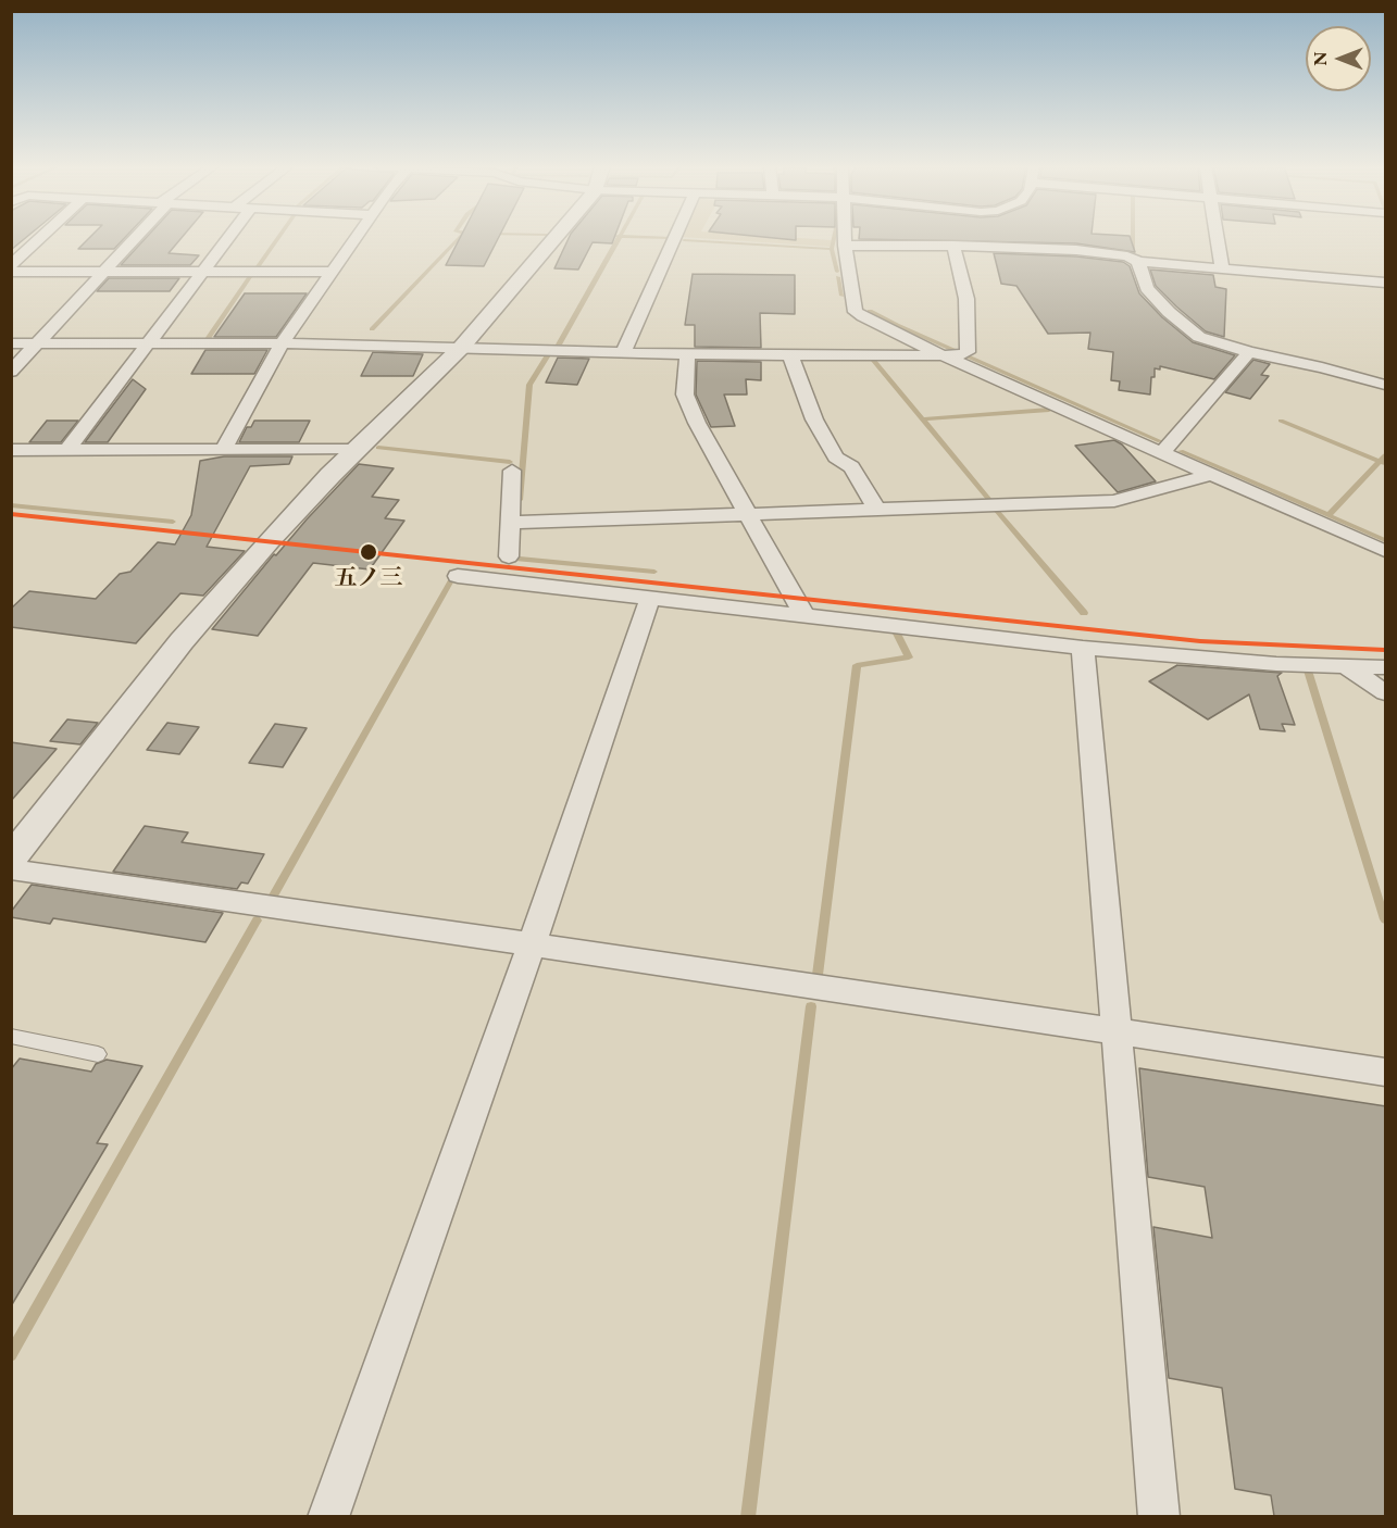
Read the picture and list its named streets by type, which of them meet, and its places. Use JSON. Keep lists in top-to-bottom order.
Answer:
{
  "places": ["五ノ三"],
  "north": "left"
}
